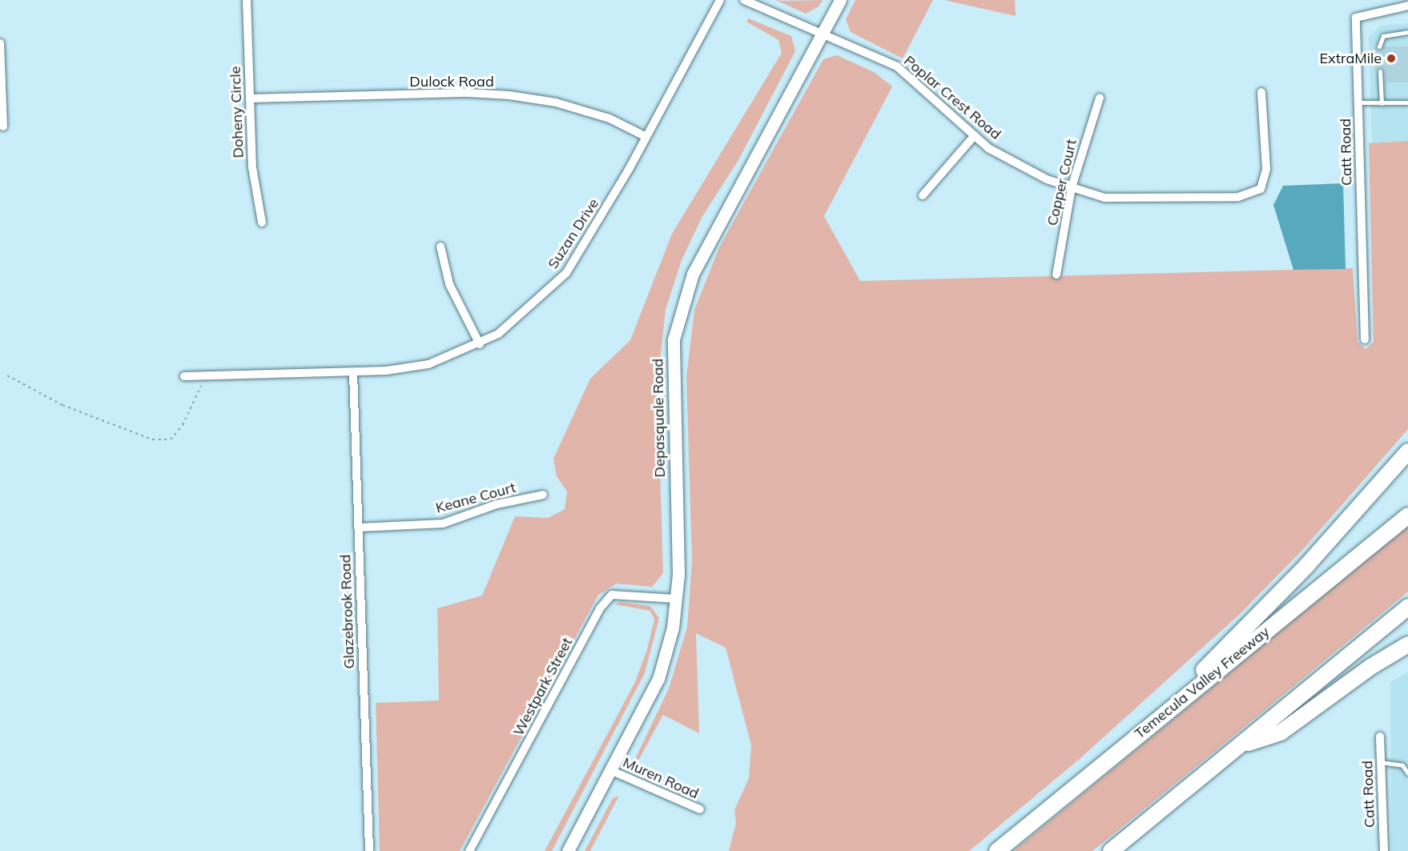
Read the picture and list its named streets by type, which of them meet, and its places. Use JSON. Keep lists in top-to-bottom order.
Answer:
{
  "streets": {
    "highway": ["Temecula Valley Freeway"],
    "street": [
      "Dulock Road",
      "Poplar Crest Road",
      "Doheny Circle",
      "Catt Road",
      "Copper Court",
      "Suzan Drive",
      "Depasquale Road",
      "Keane Court",
      "Glazebrook Road",
      "Westpark Street",
      "Muren Road"
    ]
  },
  "crossings": [
    ["Dulock Road", "Doheny Circle"],
    ["Dulock Road", "Suzan Drive"],
    ["Poplar Crest Road", "Copper Court"],
    ["Poplar Crest Road", "Depasquale Road"],
    ["Suzan Drive", "Glazebrook Road"],
    ["Depasquale Road", "Westpark Street"],
    ["Depasquale Road", "Muren Road"],
    ["Keane Court", "Glazebrook Road"]
  ],
  "places": ["ExtraMile"]
}
